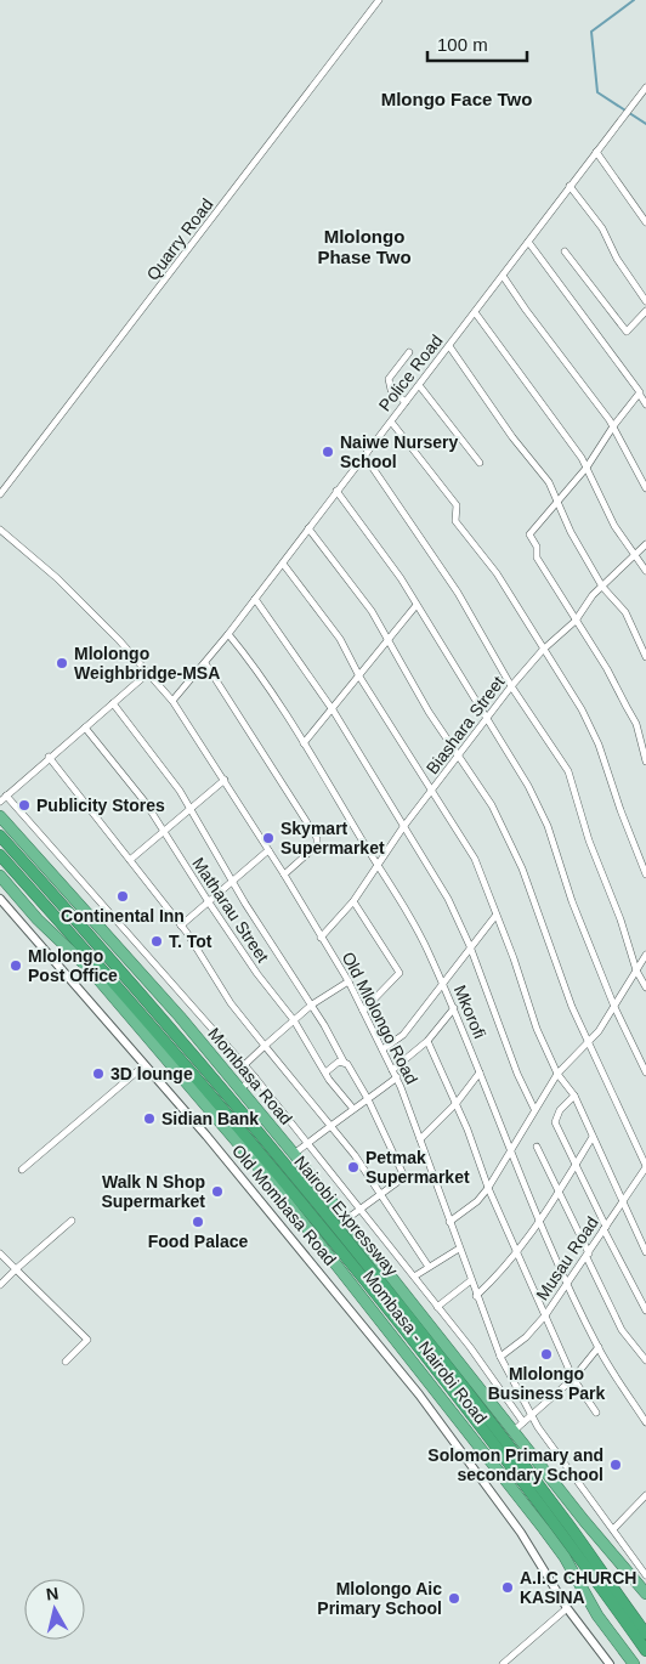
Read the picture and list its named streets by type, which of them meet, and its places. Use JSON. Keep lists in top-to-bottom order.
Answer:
{
  "streets": {
    "highway": ["Mombasa Road", "Nairobi Expressway", "Mombasa - Nairobi Road"],
    "street": [
      "Quarry Road",
      "Police Road",
      "Biashara Street",
      "Matharau Street",
      "Mkorofi",
      "Old Mlolongo Road",
      "Old Mombasa Road",
      "Musau Road"
    ]
  },
  "crossings": [
    ["Police Road", "Mkorofi"],
    ["Police Road", "Old Mlolongo Road"],
    ["Biashara Street", "Mkorofi"],
    ["Biashara Street", "Old Mlolongo Road"],
    ["Mkorofi", "Musau Road"],
    ["Old Mlolongo Road", "Musau Road"]
  ],
  "districts": ["Mlongo Face Two", "Mlolongo Phase Two"],
  "places": [
    "Naiwe Nursery School",
    "Mlolongo Weighbridge-MSA",
    "Publicity Stores",
    "Skymart Supermarket",
    "Continental Inn",
    "T. Tot",
    "Mlolongo Post Office",
    "3D lounge",
    "Sidian Bank",
    "Petmak Supermarket",
    "Walk N Shop Supermarket",
    "Food Palace",
    "Mlolongo Business Park",
    "Solomon Primary and secondary School",
    "A.I.C CHURCH KASINA",
    "Mlolongo Aic Primary School"
  ],
  "scale_bar": "100 m",
  "north": "top"
}
